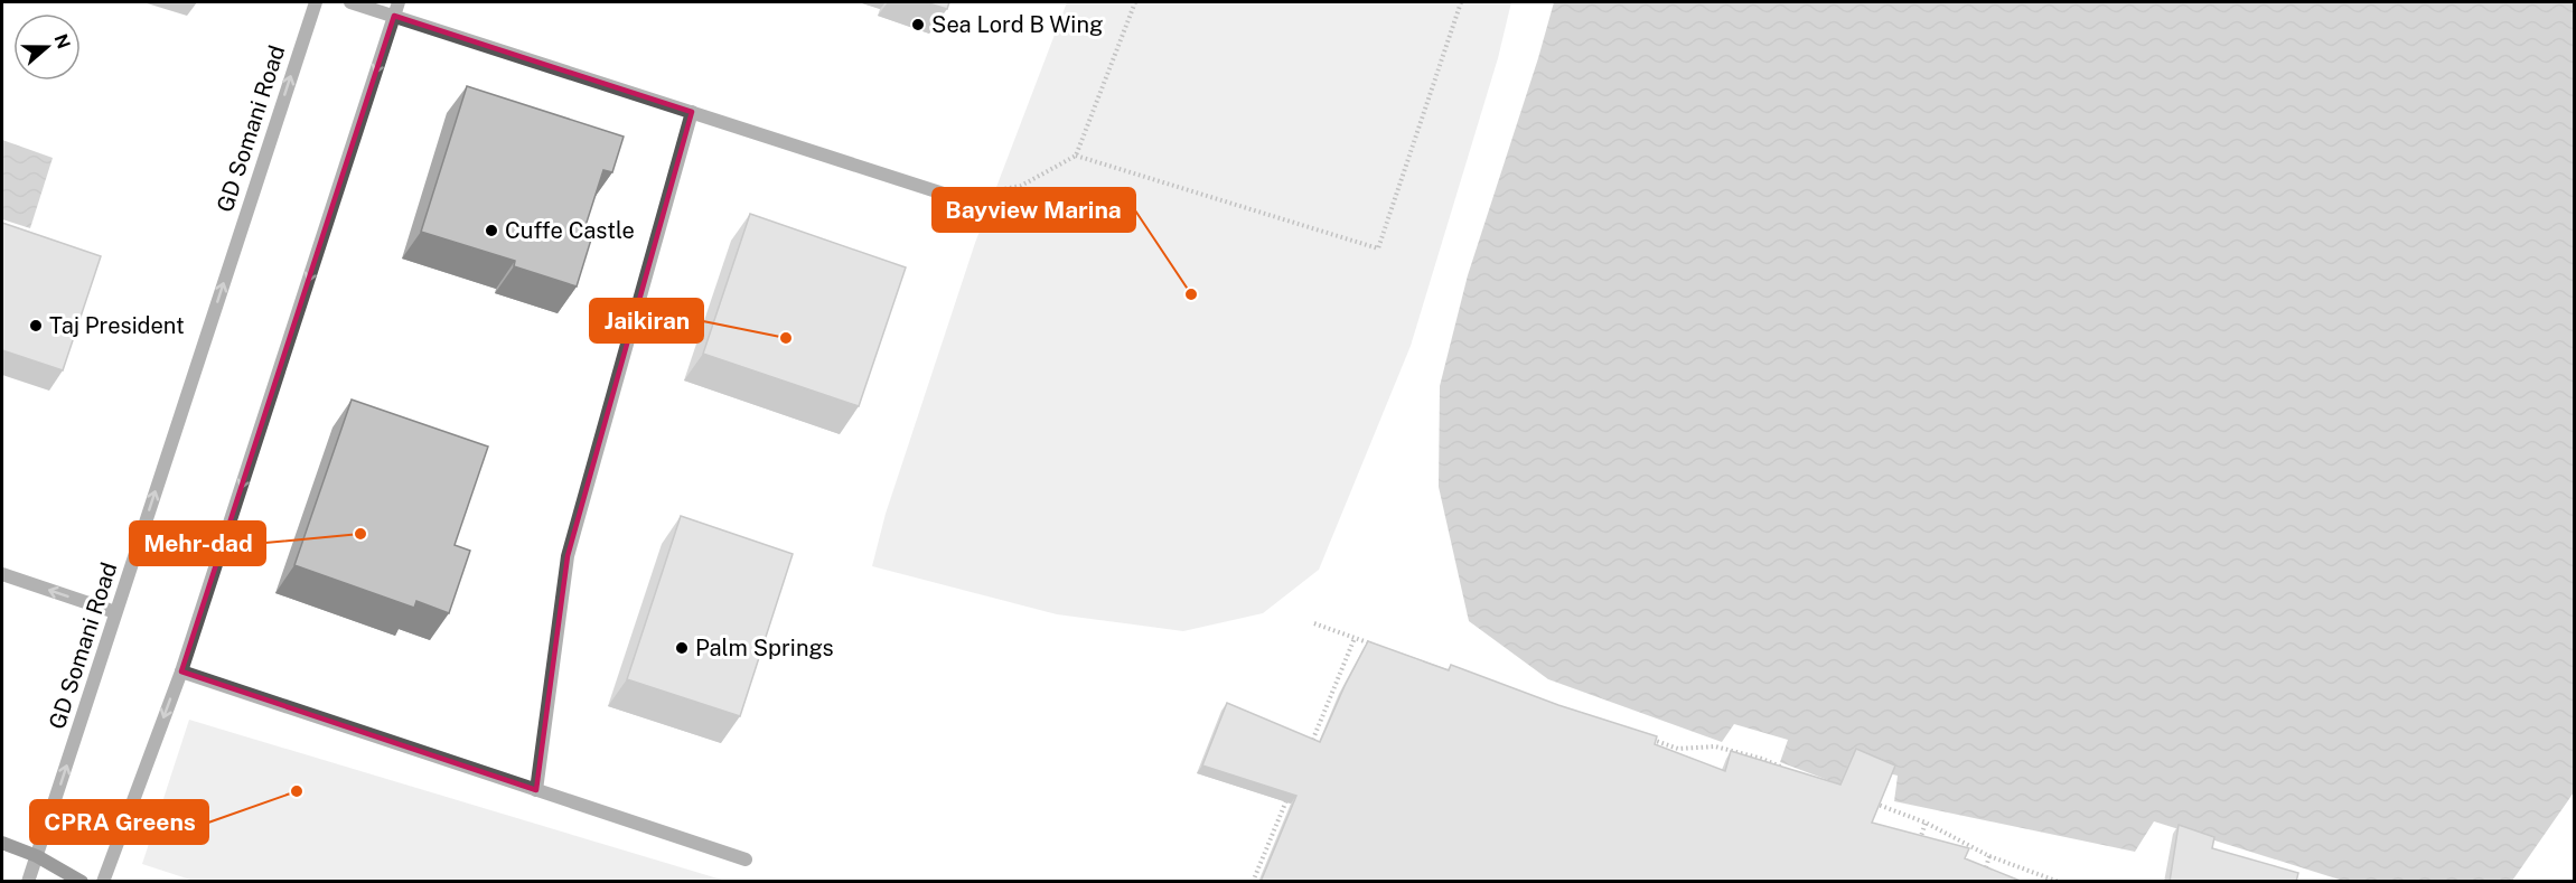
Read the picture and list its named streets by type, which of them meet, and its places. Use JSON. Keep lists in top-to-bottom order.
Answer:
{
  "streets": {
    "street": ["GD Somani Road"]
  },
  "places": [
    "Sea Lord B Wing",
    "Cuffe Castle",
    "Bayview Marina",
    "Taj President",
    "Jaikiran",
    "Mehr-dad",
    "Palm Springs",
    "CPRA Greens"
  ],
  "north": "right"
}
